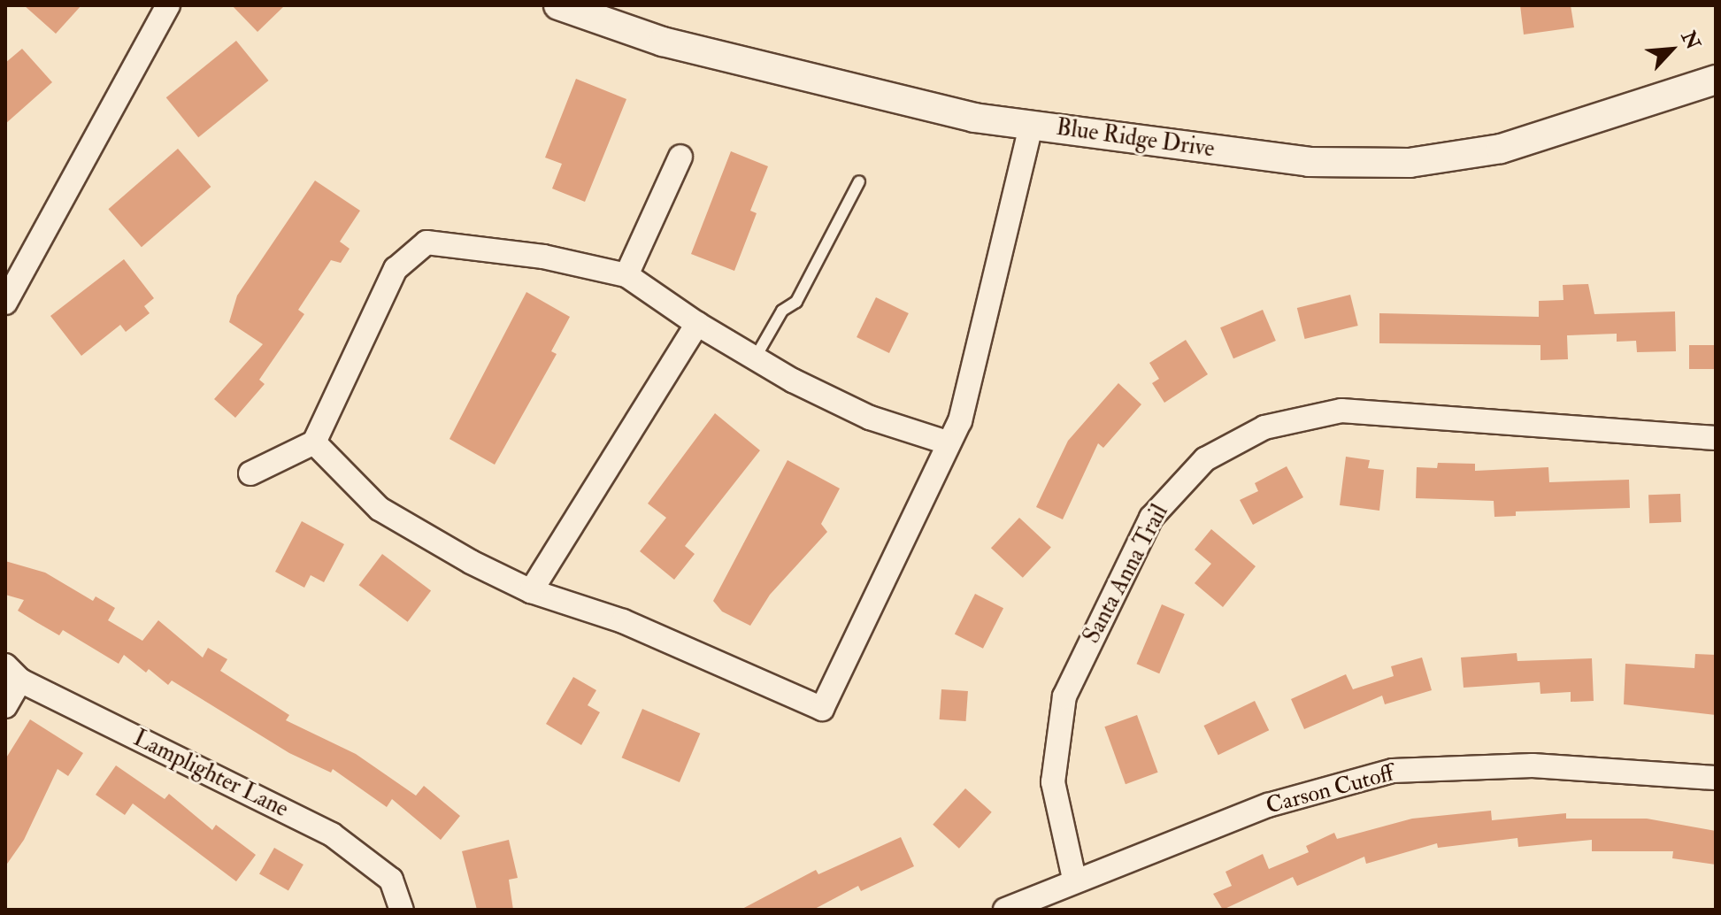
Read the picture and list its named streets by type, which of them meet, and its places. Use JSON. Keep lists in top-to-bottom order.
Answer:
{
  "streets": {
    "street": [
      "Blue Ridge Drive",
      "Santa Anna Trail",
      "Lamplighter Lane",
      "Carson Cutoff"
    ]
  },
  "crossings": [
    ["Santa Anna Trail", "Carson Cutoff"]
  ],
  "north": "top right"
}
